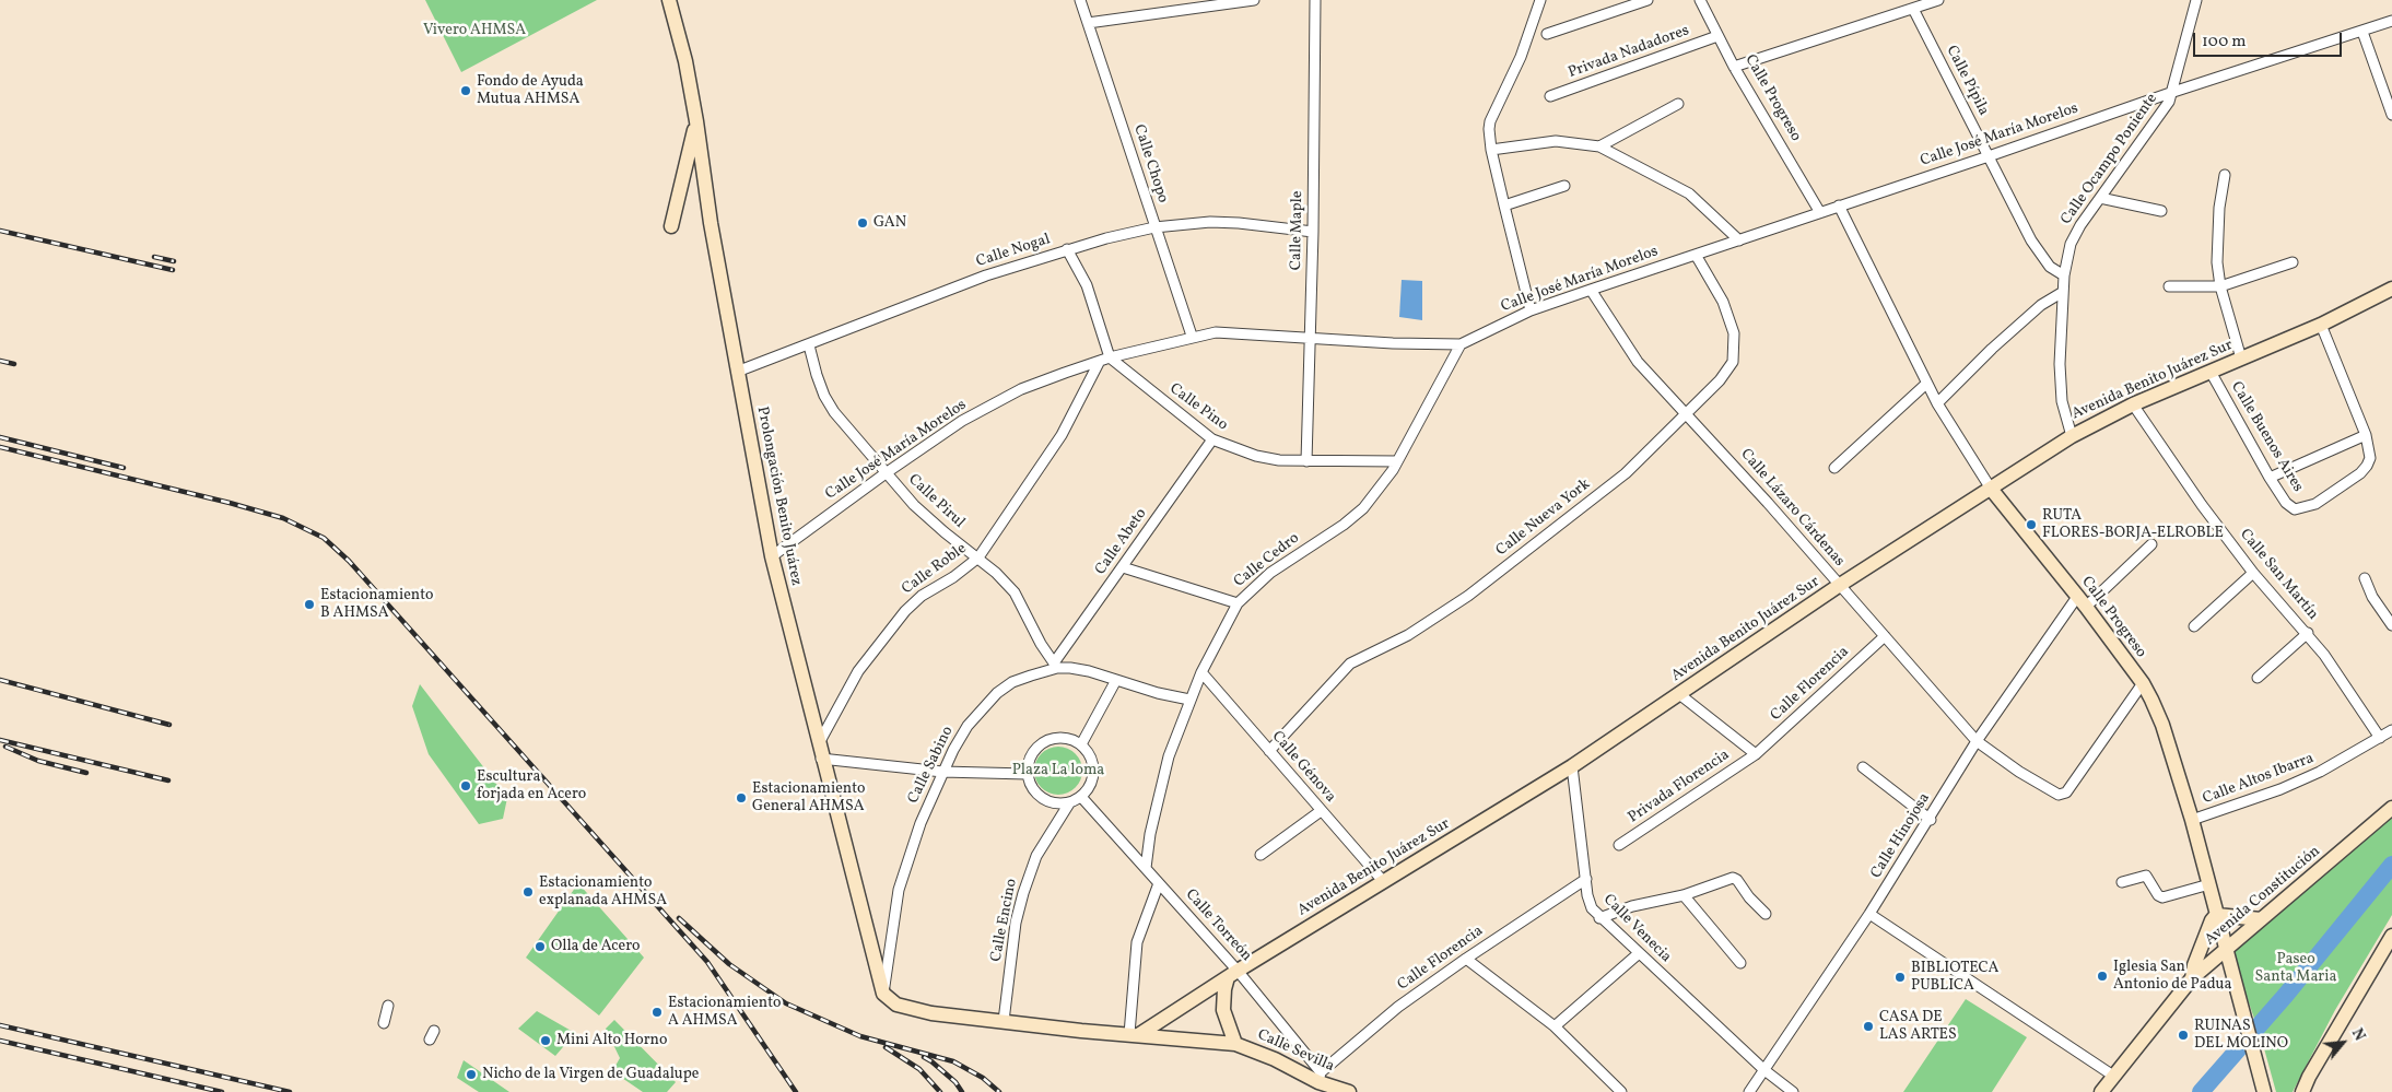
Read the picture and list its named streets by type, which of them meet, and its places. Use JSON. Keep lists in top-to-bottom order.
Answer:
{
  "streets": {
    "street": [
      "Privada Nadadores",
      "Calle Pípila",
      "Calle Progreso",
      "Calle José María Morelos",
      "Calle Ocampo Poniente",
      "Calle Chopo",
      "Calle Maple",
      "Calle Nogal",
      "Avenida Benito Juárez Sur",
      "Calle Pino",
      "Calle Buenos Aires",
      "Prolongación Benito Juárez",
      "Calle Pirul",
      "Calle Lázaro Cárdenas",
      "Calle Nueva York",
      "Calle Abeto",
      "Calle Cedro",
      "Calle Roble",
      "Calle San Martín",
      "Calle Florencia",
      "Calle Sabino",
      "Calle Génova",
      "Calle Altos Ibarra",
      "Privada Florencia",
      "Calle Hinojosa",
      "Avenida Constitución",
      "Calle Encino",
      "Calle Torreón",
      "Calle Venecia",
      "Calle Sevilla"
    ]
  },
  "crossings": [
    ["Privada Nadadores", "Calle Progreso"],
    ["Calle Pípila", "Calle José María Morelos"],
    ["Calle Pípila", "Calle Ocampo Poniente"],
    ["Calle Progreso", "Calle José María Morelos"],
    ["Calle Progreso", "Avenida Benito Juárez Sur"],
    ["Calle Progreso", "Calle Lázaro Cárdenas"],
    ["Calle Progreso", "Calle Altos Ibarra"],
    ["Calle Progreso", "Calle Hinojosa"],
    ["Calle Progreso", "Avenida Constitución"],
    ["Calle José María Morelos", "Calle Ocampo Poniente"],
    ["Calle José María Morelos", "Calle Chopo"],
    ["Calle José María Morelos", "Calle Maple"],
    ["Calle José María Morelos", "Calle Pino"],
    ["Calle José María Morelos", "Prolongación Benito Juárez"],
    ["Calle José María Morelos", "Calle Pirul"],
    ["Calle José María Morelos", "Calle Lázaro Cárdenas"],
    ["Calle José María Morelos", "Calle Nueva York"],
    ["Calle José María Morelos", "Calle Cedro"],
    ["Calle José María Morelos", "Calle Roble"],
    ["Calle Ocampo Poniente", "Avenida Benito Juárez Sur"],
    ["Calle Chopo", "Calle Nogal"],
    ["Calle Maple", "Calle Nogal"],
    ["Calle Maple", "Calle Pino"],
    ["Calle Nogal", "Prolongación Benito Juárez"],
    ["Calle Nogal", "Calle Pirul"],
    ["Avenida Benito Juárez Sur", "Calle Buenos Aires"],
    ["Avenida Benito Juárez Sur", "Calle Lázaro Cárdenas"],
    ["Avenida Benito Juárez Sur", "Calle San Martín"],
    ["Avenida Benito Juárez Sur", "Calle Génova"],
    ["Avenida Benito Juárez Sur", "Calle Torreón"],
    ["Avenida Benito Juárez Sur", "Calle Venecia"],
    ["Avenida Benito Juárez Sur", "Calle Sevilla"],
    ["Calle Pino", "Calle Abeto"],
    ["Calle Pino", "Calle Cedro"],
    ["Prolongación Benito Juárez", "Calle Roble"],
    ["Prolongación Benito Juárez", "Calle Sabino"],
    ["Calle Pirul", "Calle Abeto"],
    ["Calle Pirul", "Calle Roble"],
    ["Calle Pirul", "Calle Sabino"],
    ["Calle Lázaro Cárdenas", "Calle Nueva York"],
    ["Calle Lázaro Cárdenas", "Calle Florencia"],
    ["Calle Lázaro Cárdenas", "Calle Hinojosa"],
    ["Calle Nueva York", "Calle Génova"],
    ["Calle Abeto", "Calle Sabino"],
    ["Calle Cedro", "Calle Sabino"],
    ["Calle Cedro", "Calle Génova"],
    ["Calle Cedro", "Calle Torreón"],
    ["Calle San Martín", "Calle Altos Ibarra"],
    ["Calle Florencia", "Privada Florencia"],
    ["Calle Florencia", "Calle Torreón"],
    ["Calle Florencia", "Calle Venecia"],
    ["Calle Florencia", "Calle Sevilla"],
    ["Calle Hinojosa", "Calle Venecia"],
    ["Calle Encino", "Calle Torreón"],
    ["Calle Torreón", "Calle Sevilla"]
  ],
  "parks": ["Vivero AHMSA", "Plaza La loma", "Paseo Santa Maria"],
  "places": [
    "Fondo de Ayuda Mutua AHMSA",
    "GAN",
    "RUTA FLORES-BORJA-ELROBLE",
    "Estacionamiento B AHMSA",
    "Escultura forjada en Acero",
    "Estacionamiento General AHMSA",
    "Estacionamiento explanada AHMSA",
    "Olla de Acero",
    "Iglesia San Antonio de Padua",
    "BIBLIOTECA PUBLICA",
    "Estacionamiento A AHMSA",
    "CASA DE LAS ARTES",
    "RUINAS DEL MOLINO",
    "Mini Alto Horno",
    "Nicho de la Virgen de Guadalupe"
  ],
  "scale_bar": "100 m",
  "north": "top right"
}
